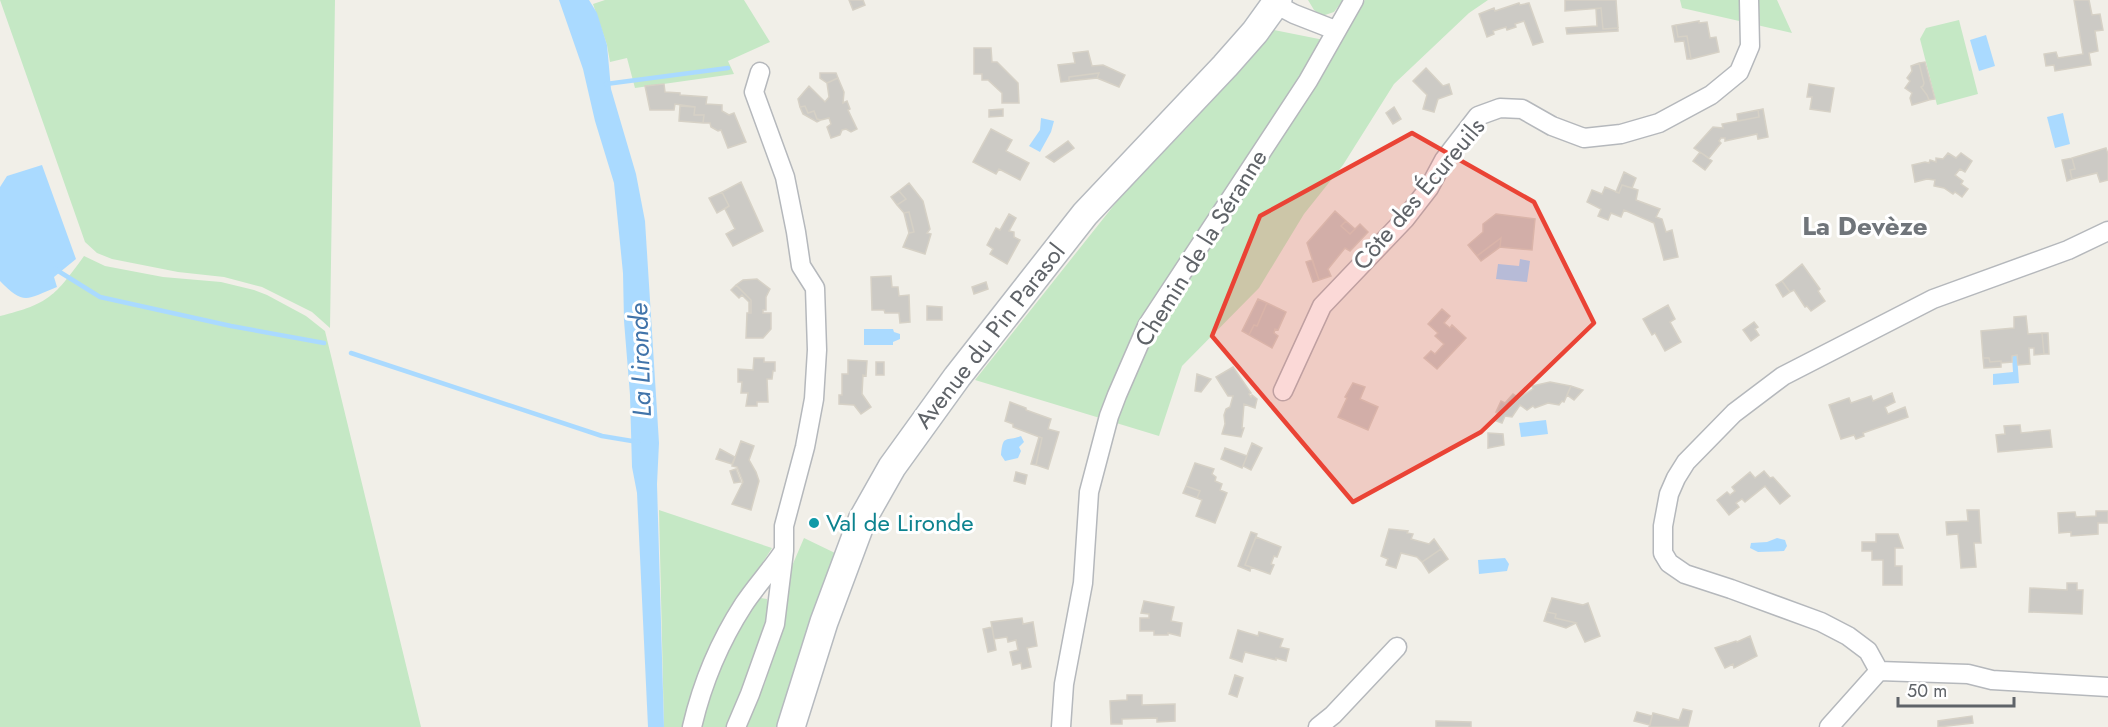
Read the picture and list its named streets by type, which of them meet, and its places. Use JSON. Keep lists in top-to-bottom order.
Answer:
{
  "streets": {
    "street": ["Côte des Écureuils", "Chemin de la Séranne", "Avenue du Pin Parasol"]
  },
  "districts": ["La Devèze"],
  "water": ["La Lironde"],
  "places": ["Val de Lironde"],
  "scale_bar": "50 m"
}
